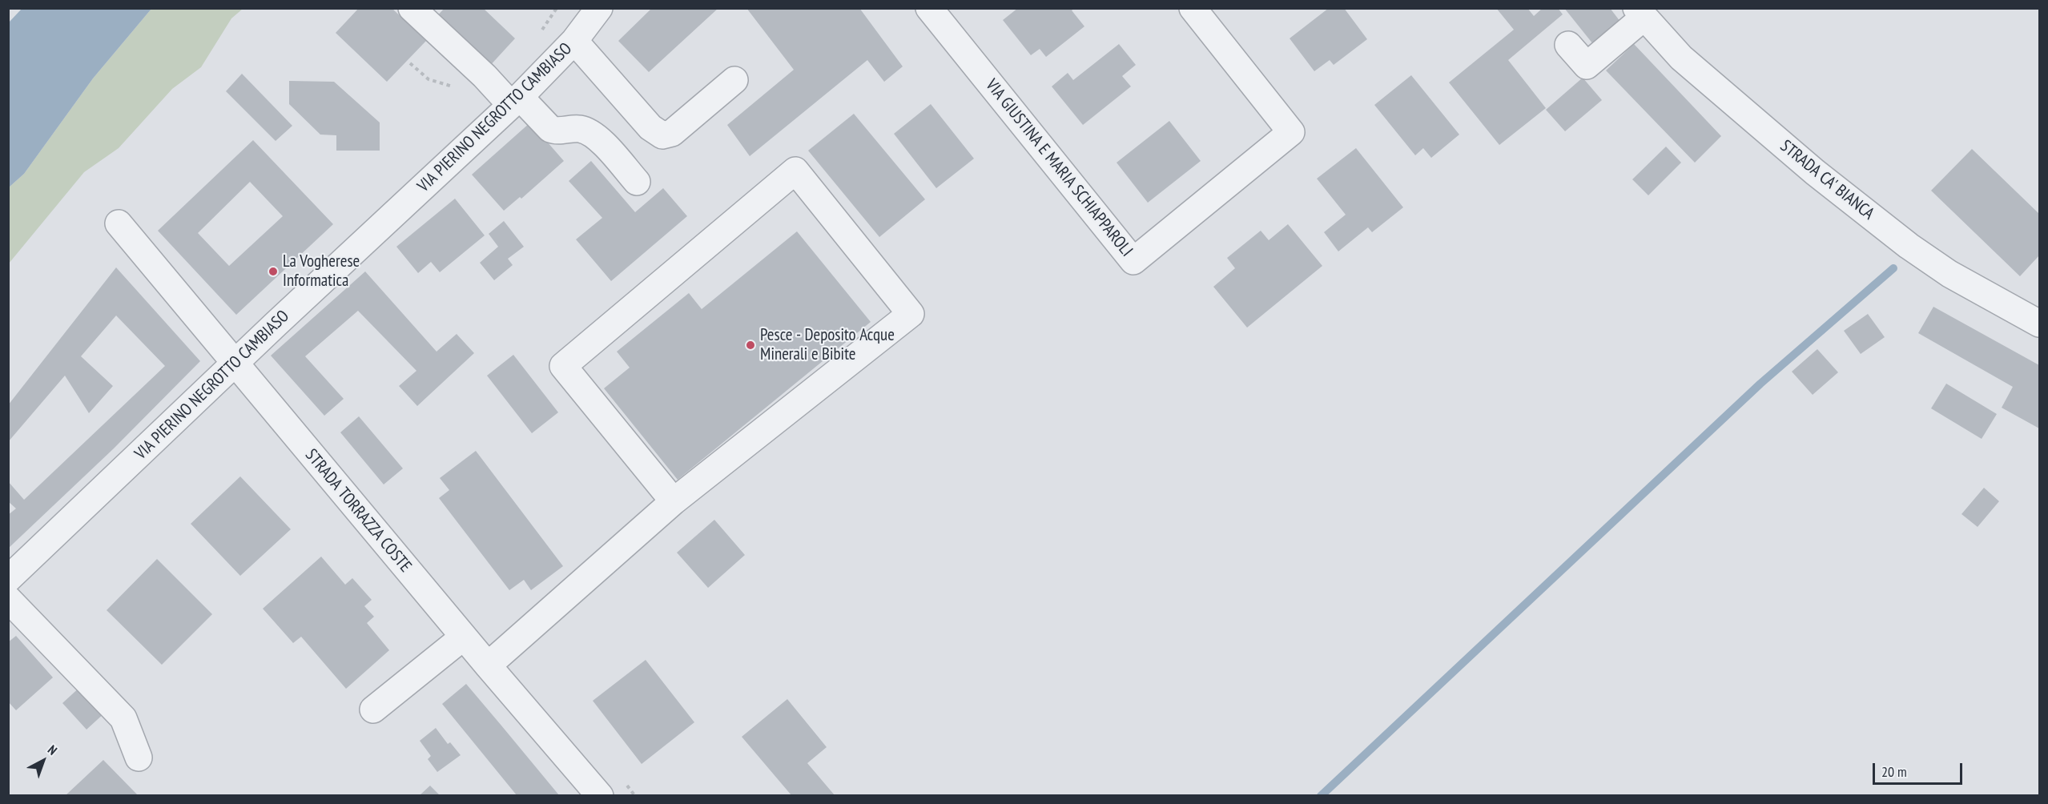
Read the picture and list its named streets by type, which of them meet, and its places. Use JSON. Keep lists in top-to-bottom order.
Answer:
{
  "streets": {
    "street": [
      "VIA PIERINO NEGROTTO CAMBIASO",
      "VIA GIUSTINA E MARIA SCHIAPPAROLI",
      "STRADA CA' BIANCA",
      "STRADA TORRAZZA COSTE"
    ]
  },
  "crossings": [
    ["VIA PIERINO NEGROTTO CAMBIASO", "STRADA TORRAZZA COSTE"]
  ],
  "places": ["La Vogherese Informatica", "Pesce - Deposito Acque Minerali e Bibite"],
  "scale_bar": "20 m",
  "north": "top right"
}
